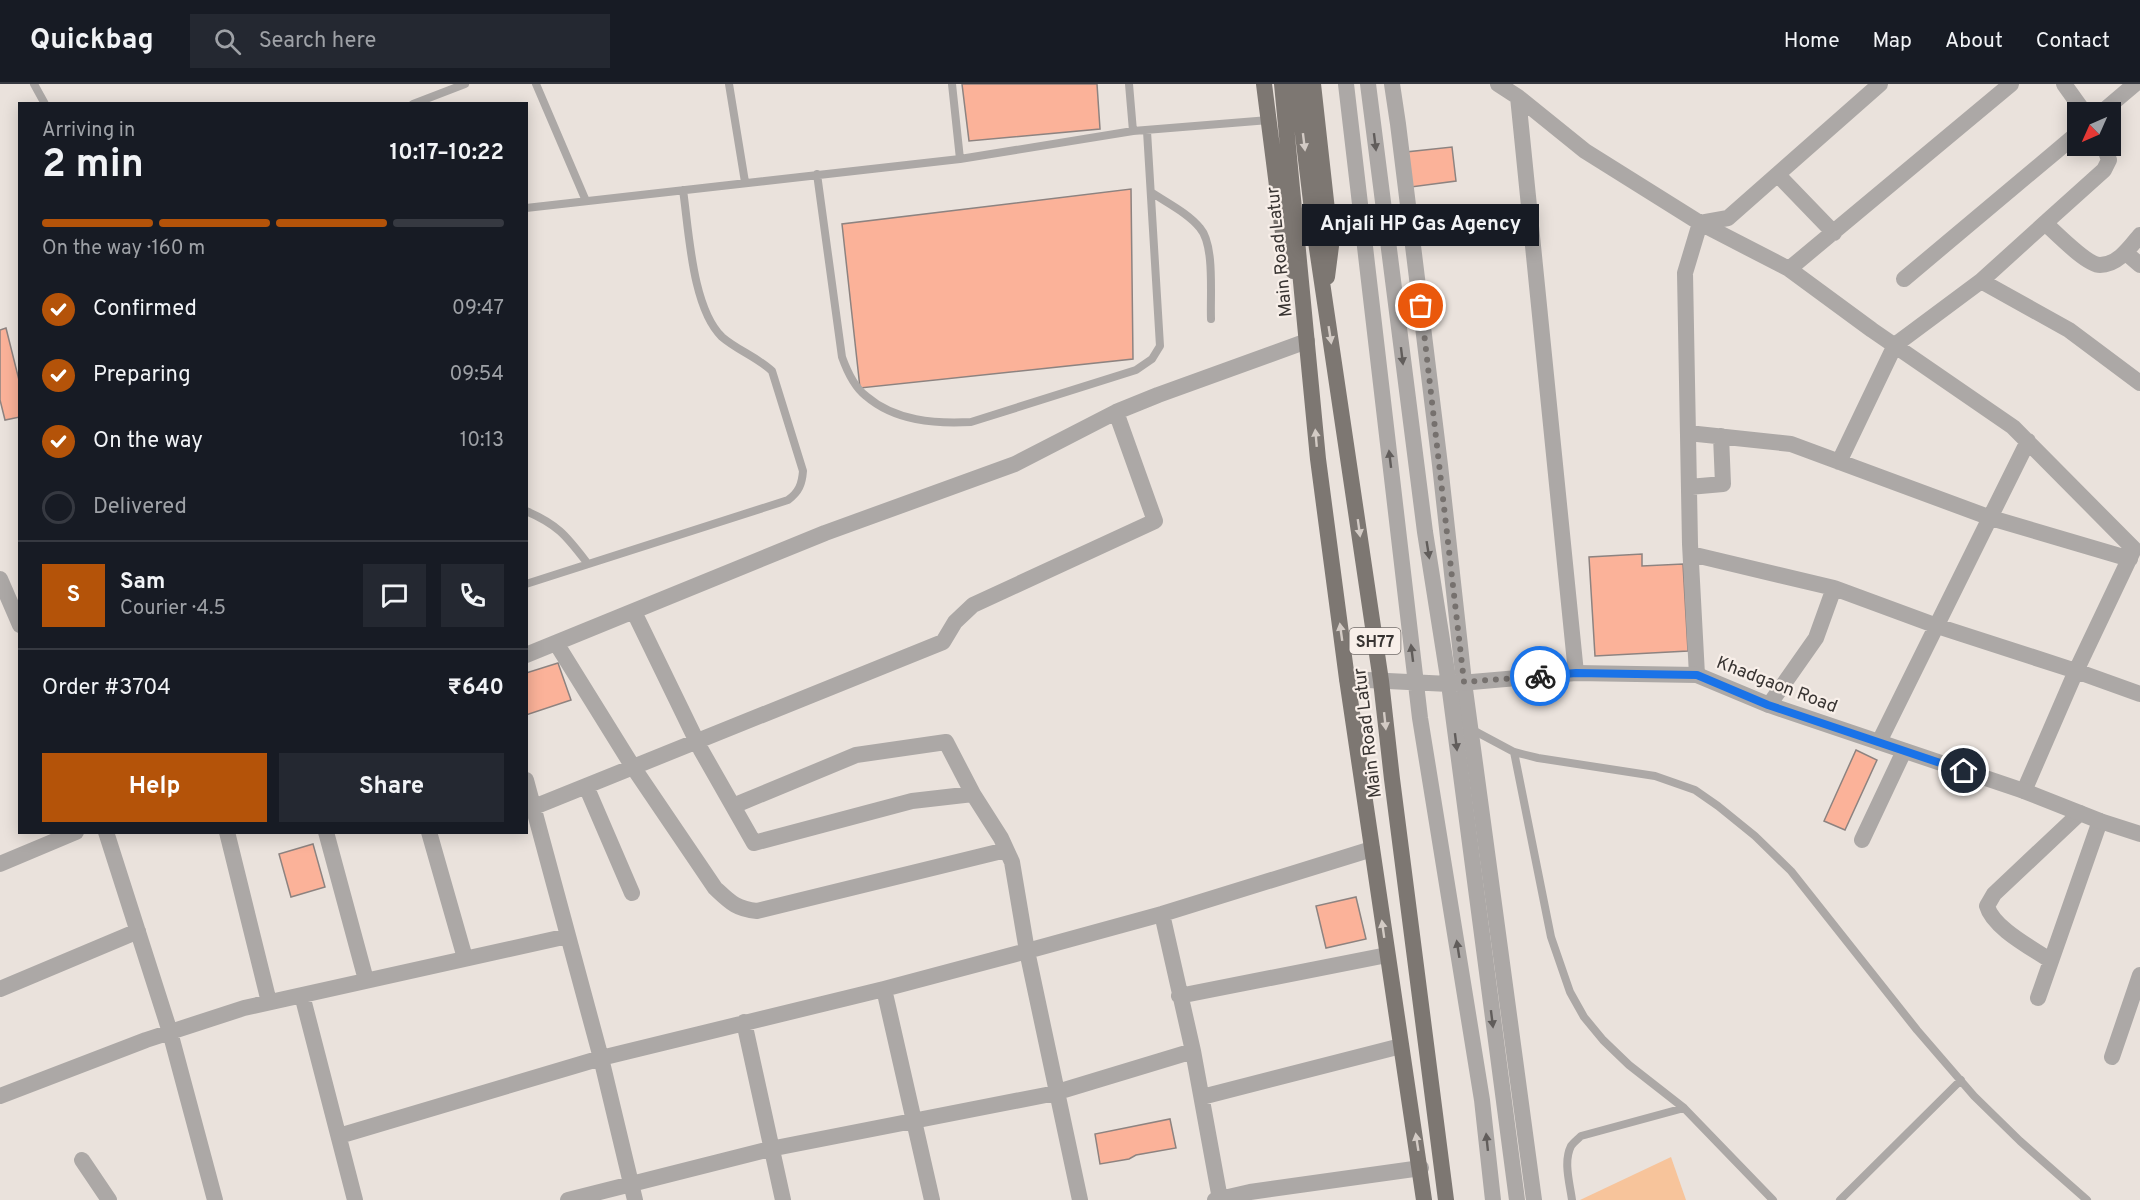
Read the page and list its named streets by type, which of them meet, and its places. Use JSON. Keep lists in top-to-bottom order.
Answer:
{
  "streets": {
    "main road": ["Main Road Latur", "SH77"],
    "street": ["Khadgaon Road"]
  },
  "crossings": [
    ["Main Road Latur", "SH77"],
    ["Main Road Latur", "Khadgaon Road"]
  ],
  "places": ["Anjali HP Gas Agency"],
  "north": "bottom left",
  "page": {
    "header": "Quickbag",
    "search": "Search here",
    "nav": [
      "Home",
      "Map",
      "About",
      "Contact"
    ],
    "heading": ["2 min", "Arriving in", "10:17–10:22"],
    "panel": [
      "Sam",
      "Courier · 4.5",
      "Order #3704",
      "₹640"
    ],
    "bubble": "Anjali HP Gas Agency",
    "bar": "On the way · 160 m",
    "list": [
      ["Confirmed", "09:47"],
      ["Preparing", "09:54"],
      ["On the way", "10:13"],
      "Delivered"
    ],
    "round": "S",
    "buttons": ["Help", "Share"]
  }
}
